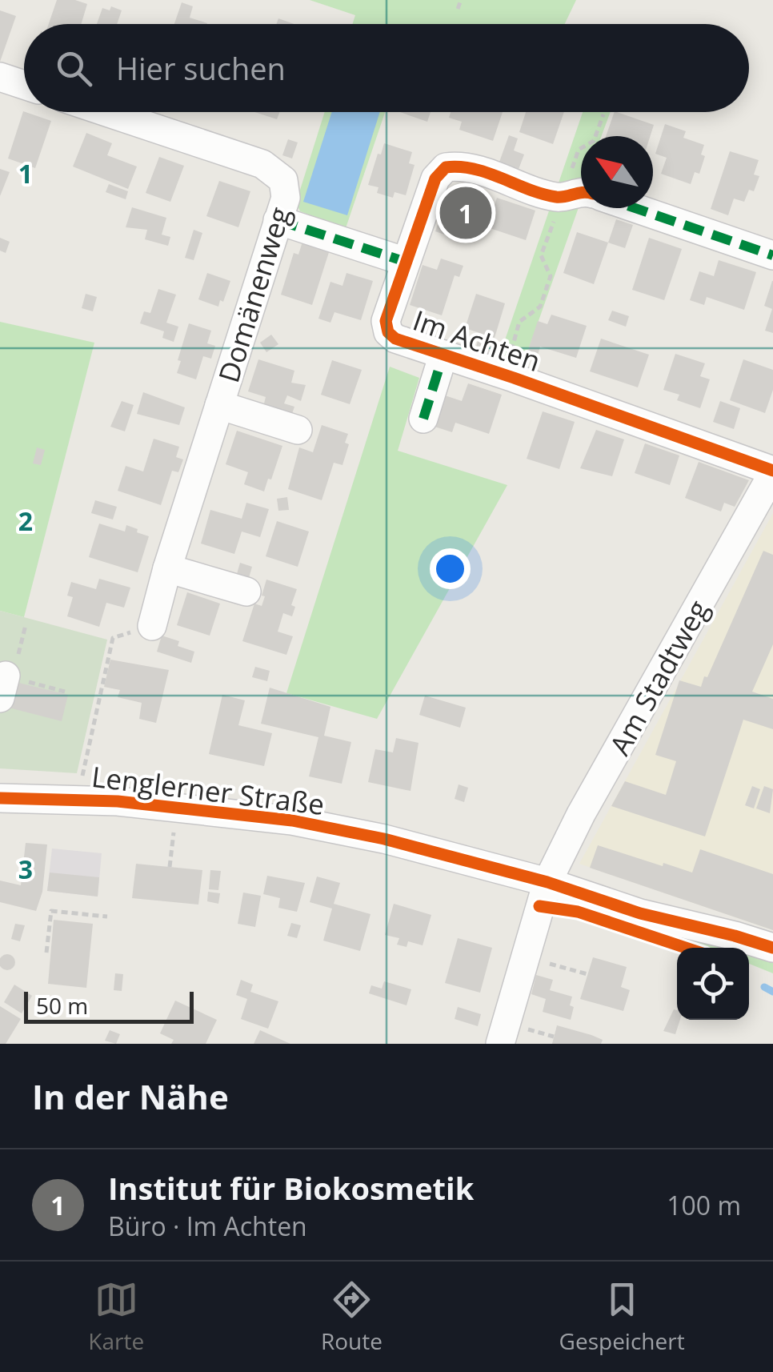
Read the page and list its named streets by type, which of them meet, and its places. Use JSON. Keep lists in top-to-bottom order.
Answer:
{
  "streets": {
    "street": [
      "Domänenweg",
      "Im Achten",
      "Am Stadtweg",
      "Lenglerner Straße"
    ]
  },
  "crossings": [
    ["Im Achten", "Am Stadtweg"],
    ["Am Stadtweg", "Lenglerner Straße"]
  ],
  "scale_bar": "50 m",
  "north": "top left",
  "page": {
    "search": "Hier suchen",
    "pins": "1",
    "scale": "50 m",
    "heading": "In der Nähe",
    "list": [
      {
        "mark": "1",
        "name": "Institut für Biokosmetik",
        "note": "Büro · Im Achten",
        "value": "100 m"
      }
    ],
    "nav": ["Karte", "Route", "Gespeichert"]
  },
  "grid": {
    "rows": ["1", "2", "3"]
  }
}
